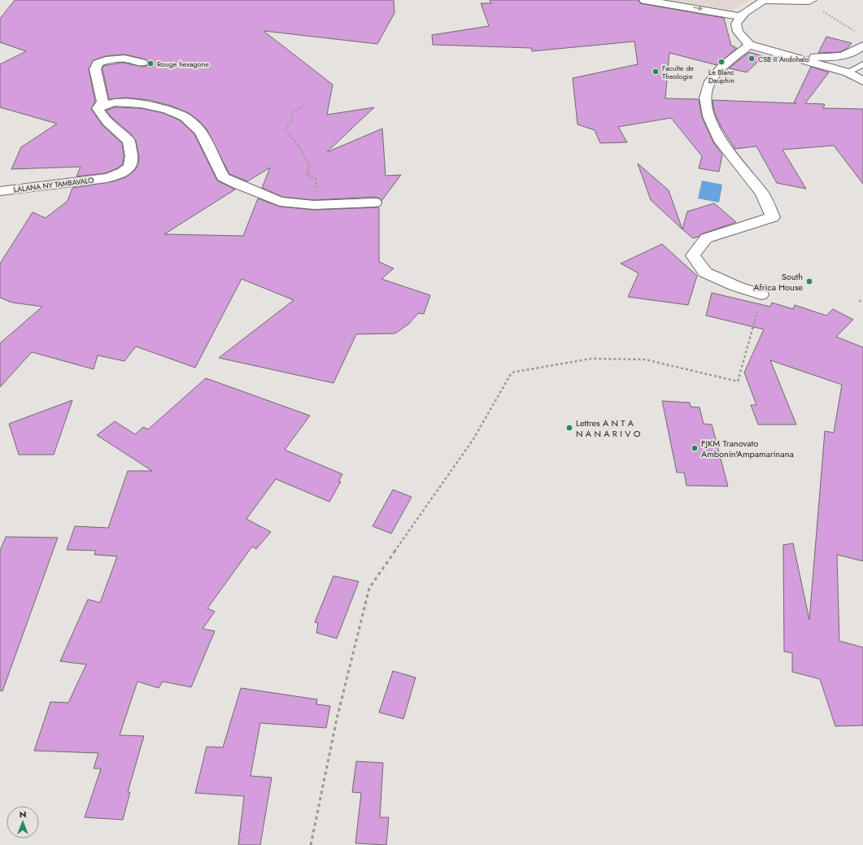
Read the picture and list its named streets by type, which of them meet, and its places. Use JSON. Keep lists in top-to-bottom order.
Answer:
{
  "streets": {
    "street": ["LÀLANA NY TAMBAVALO"]
  },
  "places": [
    "CSB II Andohalo",
    "Le Blanc Dauphin",
    "Rouge hexagone",
    "Faculte de Theologie",
    "South Africa House",
    "Lettres A N T A N A N A R I V O",
    "FJKM Tranovato Ambonin'Ampamarinana"
  ],
  "north": "top"
}
